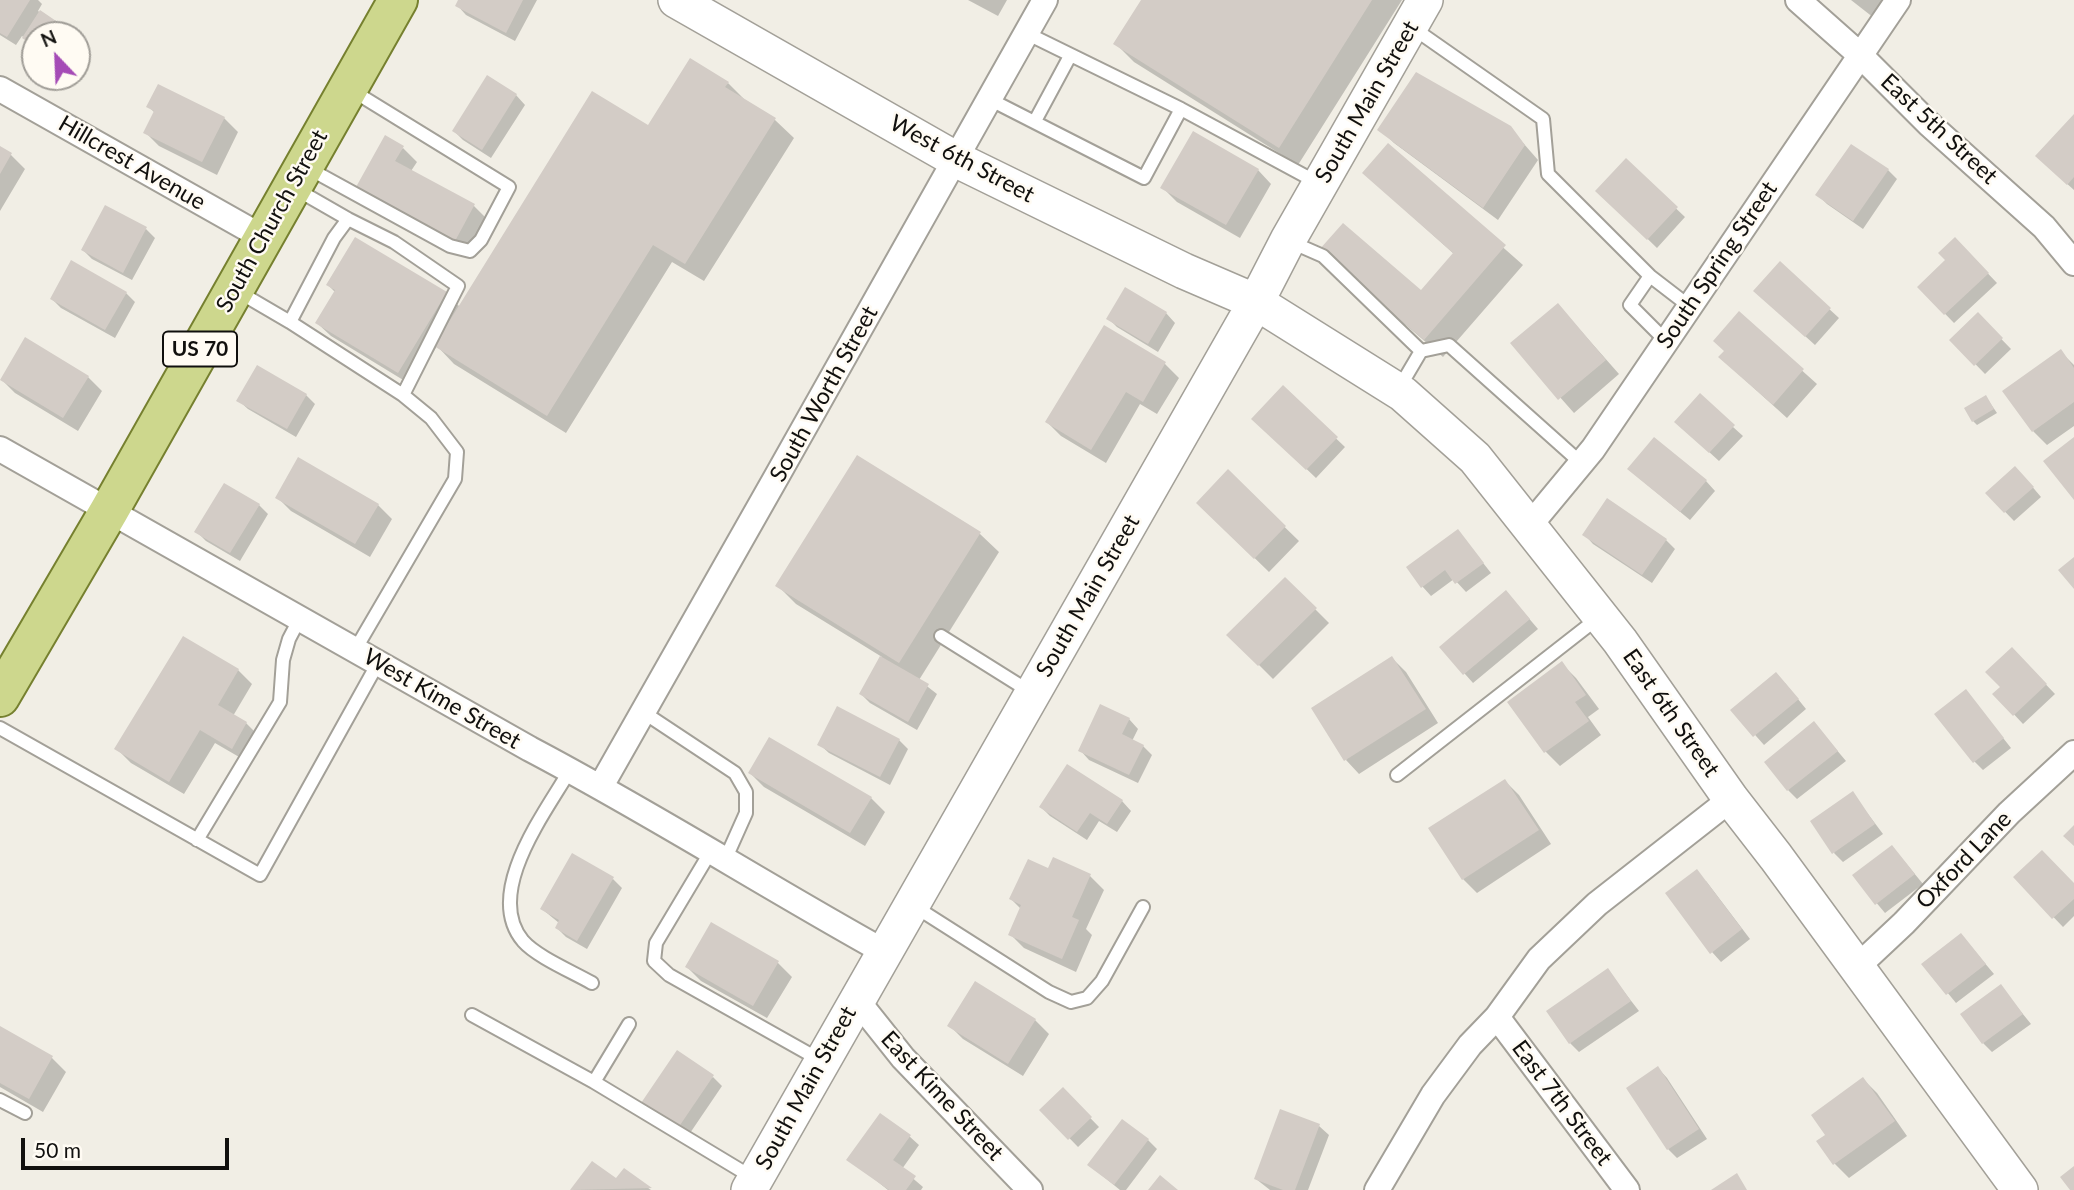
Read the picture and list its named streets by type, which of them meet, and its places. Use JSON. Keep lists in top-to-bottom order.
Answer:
{
  "streets": {
    "main road": ["South Church Street", "US 70"],
    "street": [
      "South Main Street",
      "East 5th Street",
      "West 6th Street",
      "Hillcrest Avenue",
      "South Spring Street",
      "South Worth Street",
      "West Kime Street",
      "East 6th Street",
      "Oxford Lane",
      "East Kime Street",
      "East 7th Street"
    ]
  },
  "crossings": [
    ["South Main Street", "West 6th Street"],
    ["South Main Street", "West Kime Street"],
    ["South Main Street", "East 6th Street"],
    ["South Main Street", "East Kime Street"],
    ["East 5th Street", "South Spring Street"],
    ["West 6th Street", "South Worth Street"],
    ["West 6th Street", "East 6th Street"],
    ["Hillcrest Avenue", "South Church Street"],
    ["South Church Street", "West Kime Street"],
    ["South Spring Street", "East 6th Street"],
    ["South Worth Street", "West Kime Street"],
    ["East 6th Street", "Oxford Lane"]
  ],
  "scale_bar": "50 m",
  "north": "top left"
}
